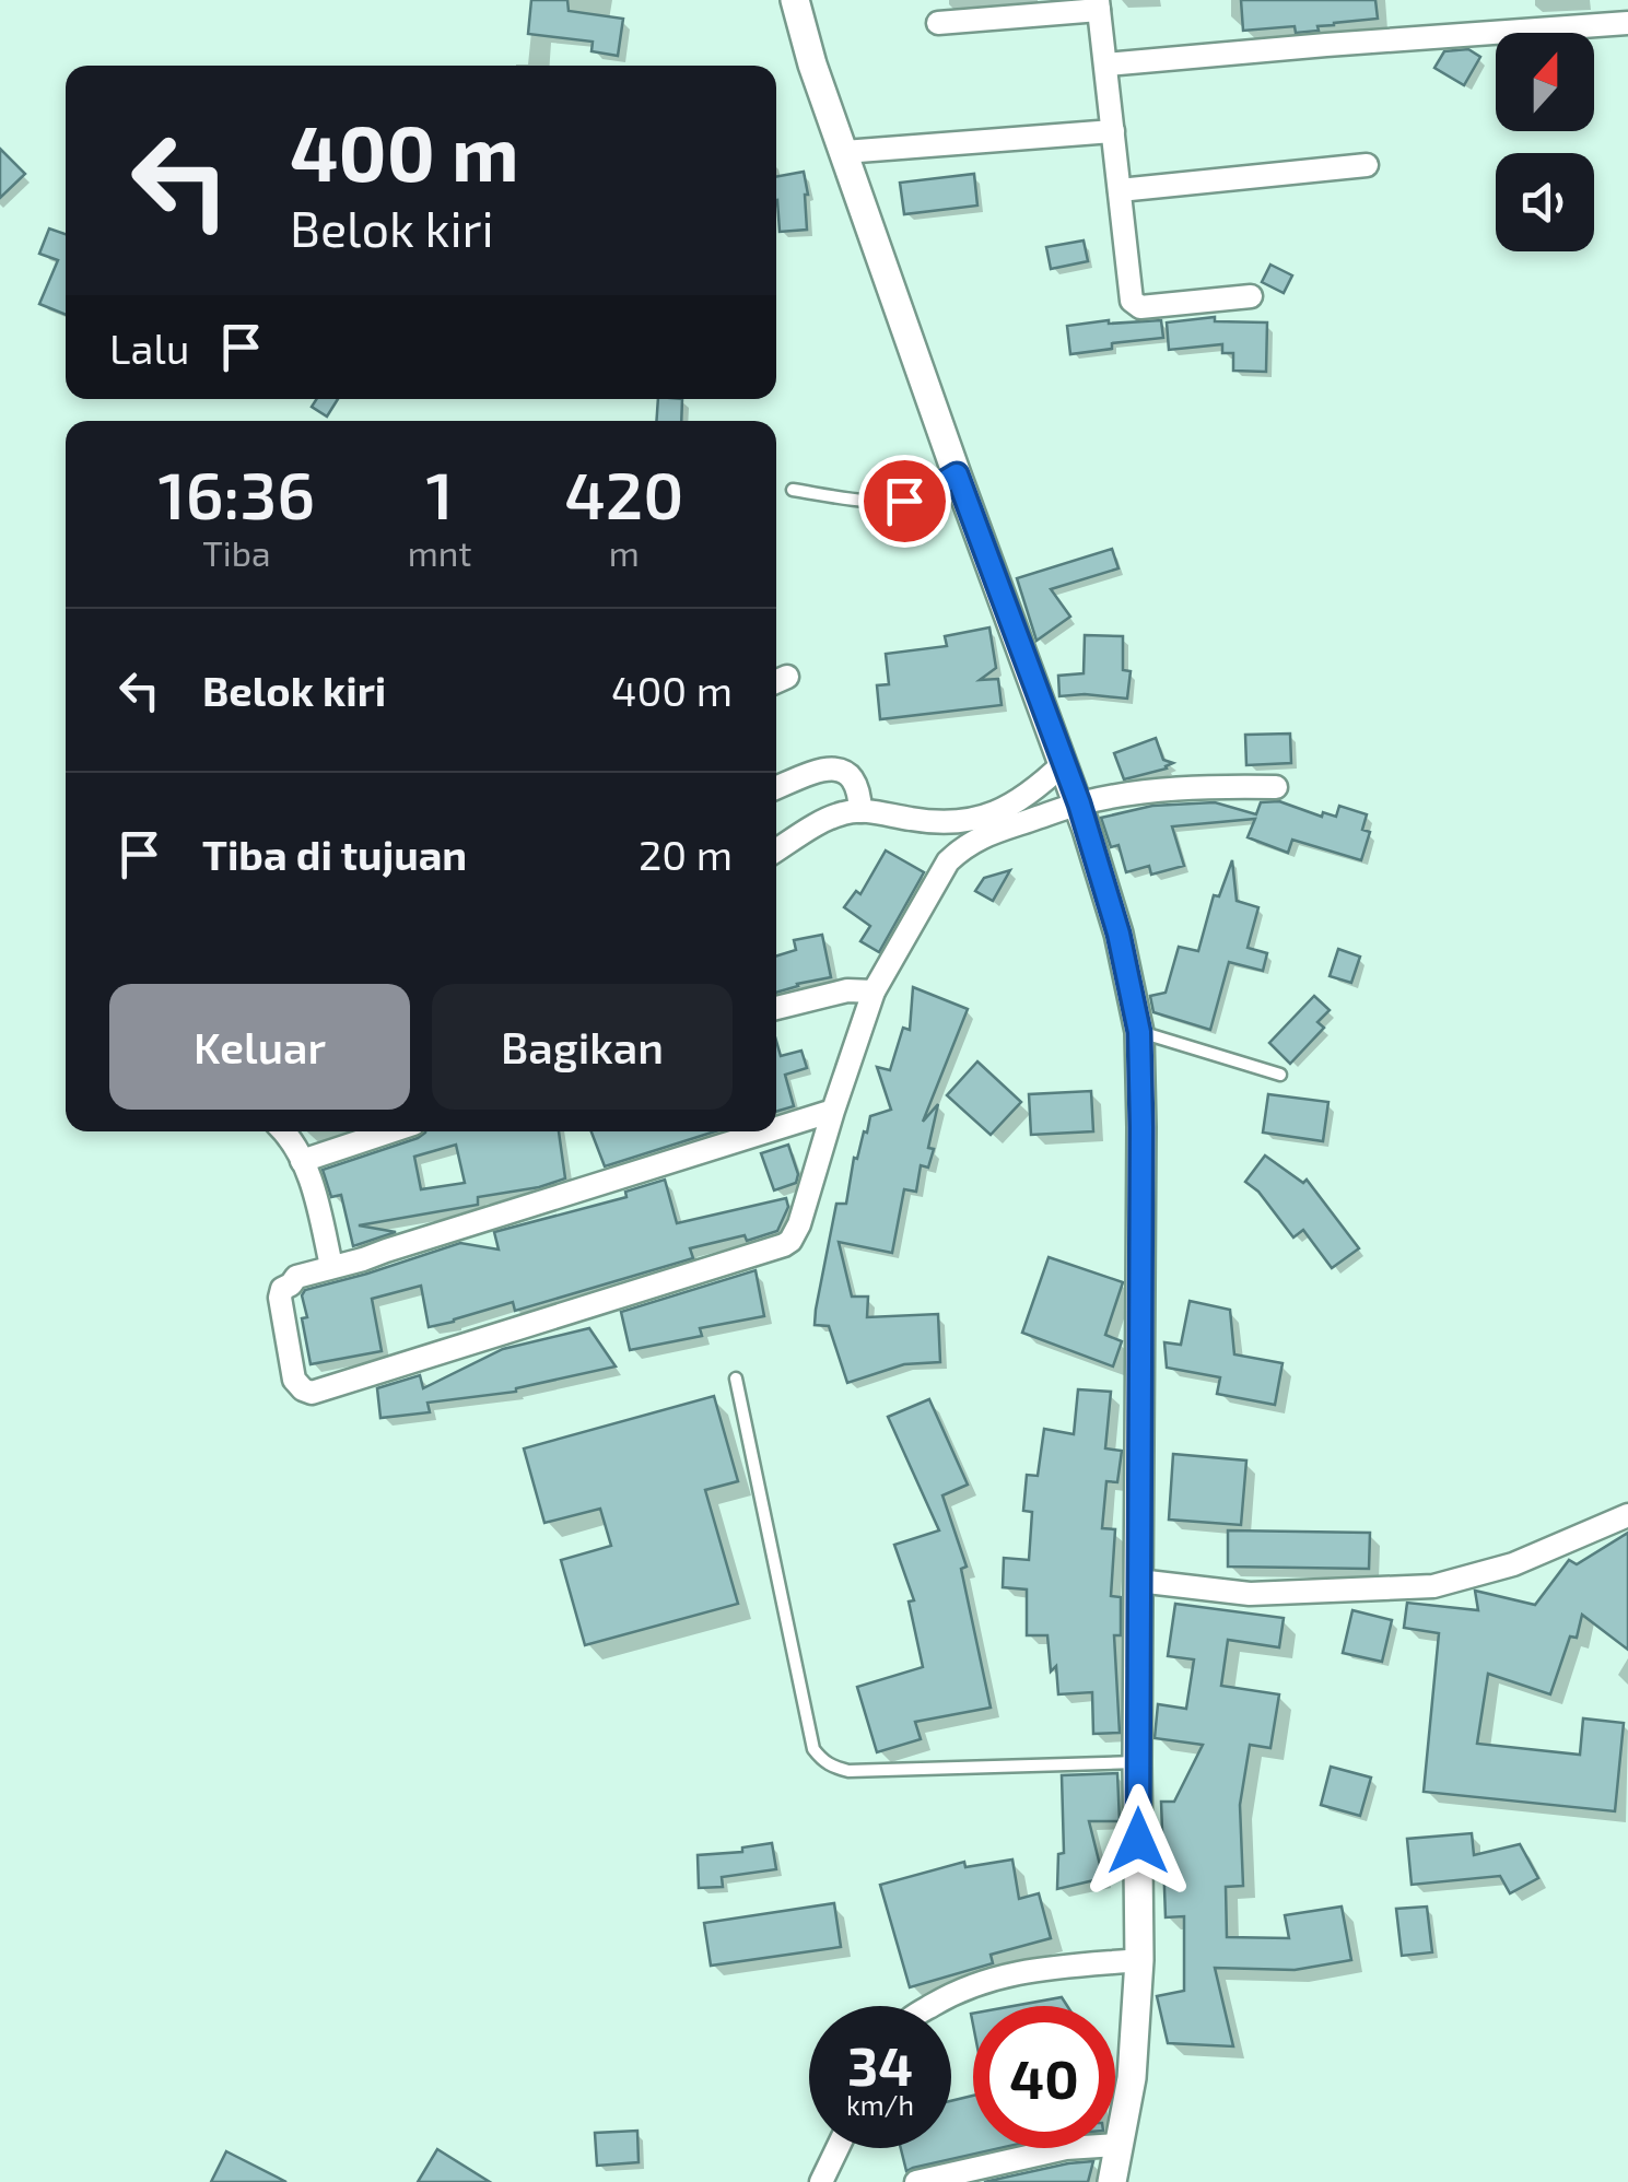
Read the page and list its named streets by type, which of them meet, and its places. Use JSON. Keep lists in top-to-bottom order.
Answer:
{
  "north": "top",
  "page": {
    "turn": ["400 m", "Belok kiri"],
    "then": "Lalu",
    "eta": [
      "16:36",
      "Tiba",
      "1",
      "mnt",
      "420",
      "m"
    ],
    "list": [
      {
        "name": "Belok kiri",
        "value": "400 m"
      },
      {
        "name": "Tiba di tujuan",
        "value": "20 m"
      }
    ],
    "buttons": ["Keluar", "Bagikan"],
    "speed": "34 km/h",
    "limit": "40"
  }
}
